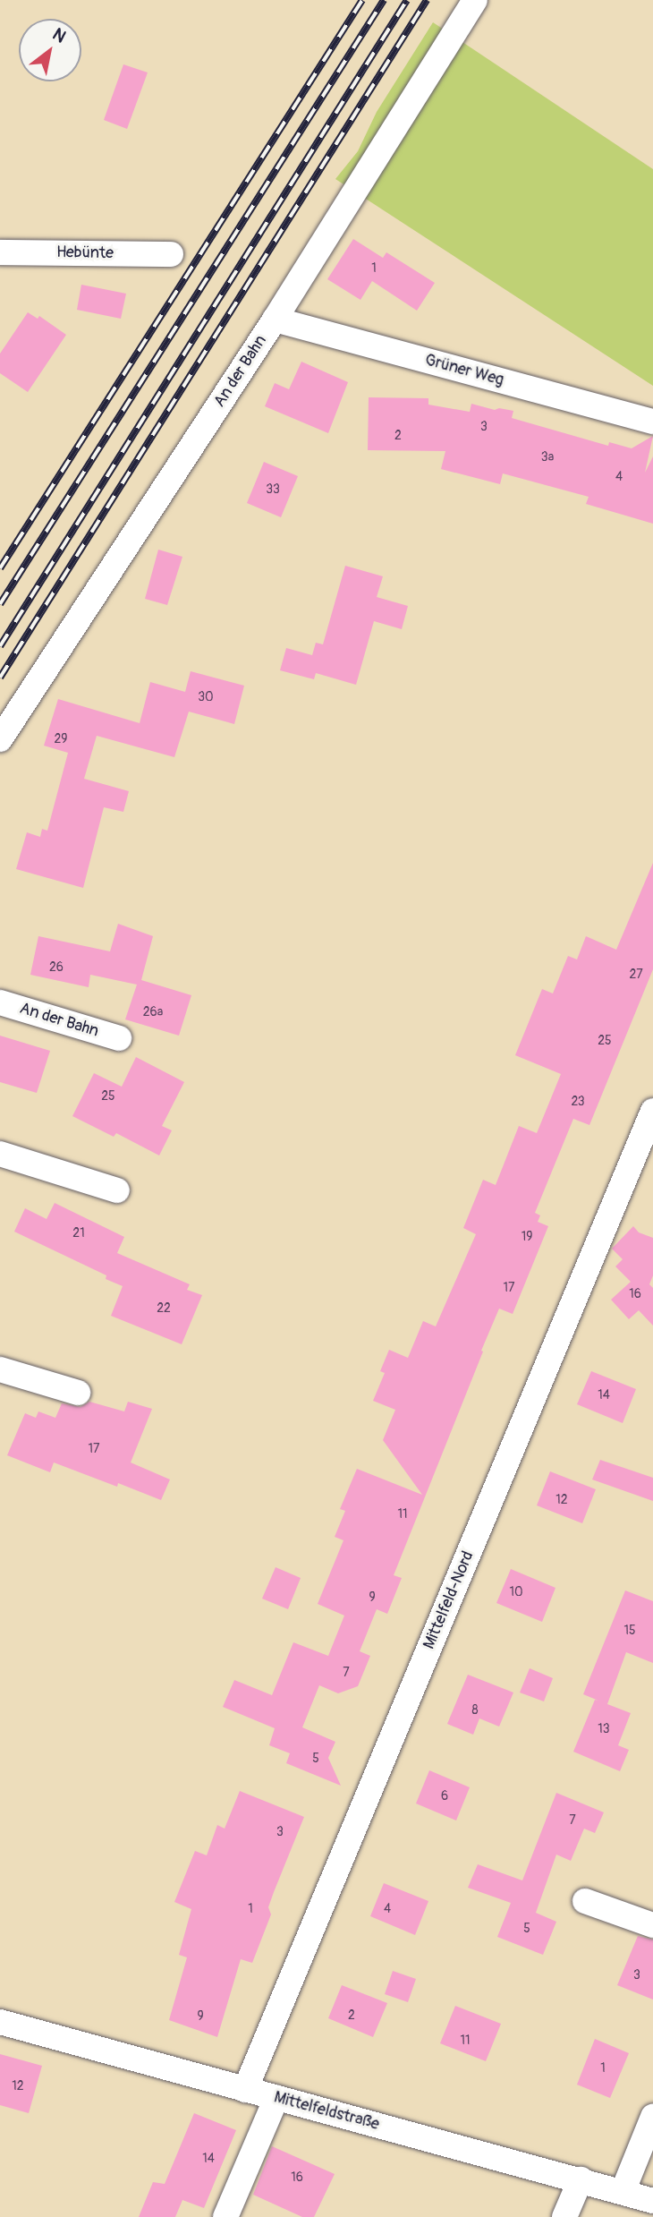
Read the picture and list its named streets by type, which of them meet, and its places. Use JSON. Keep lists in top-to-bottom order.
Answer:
{
  "streets": {
    "street": [
      "Hebünte",
      "Grüner Weg",
      "An der Bahn",
      "Mittelfeld-Nord",
      "Mittelfeldstraße"
    ]
  },
  "crossings": [
    ["Grüner Weg", "An der Bahn"],
    ["Mittelfeld-Nord", "Mittelfeldstraße"]
  ],
  "house_numbers": [
    "1",
    "3",
    "2",
    "3a",
    "4",
    "33",
    "30",
    "29",
    "26",
    "27",
    "26a",
    "25",
    "25",
    "23",
    "21",
    "19",
    "17",
    "16",
    "22",
    "14",
    "17",
    "12",
    "11",
    "10",
    "9",
    "15",
    "7",
    "8",
    "13",
    "5",
    "6",
    "7",
    "3",
    "1",
    "4",
    "5",
    "3",
    "2",
    "9",
    "11",
    "1",
    "12",
    "14",
    "16"
  ],
  "north": "top right"
}
